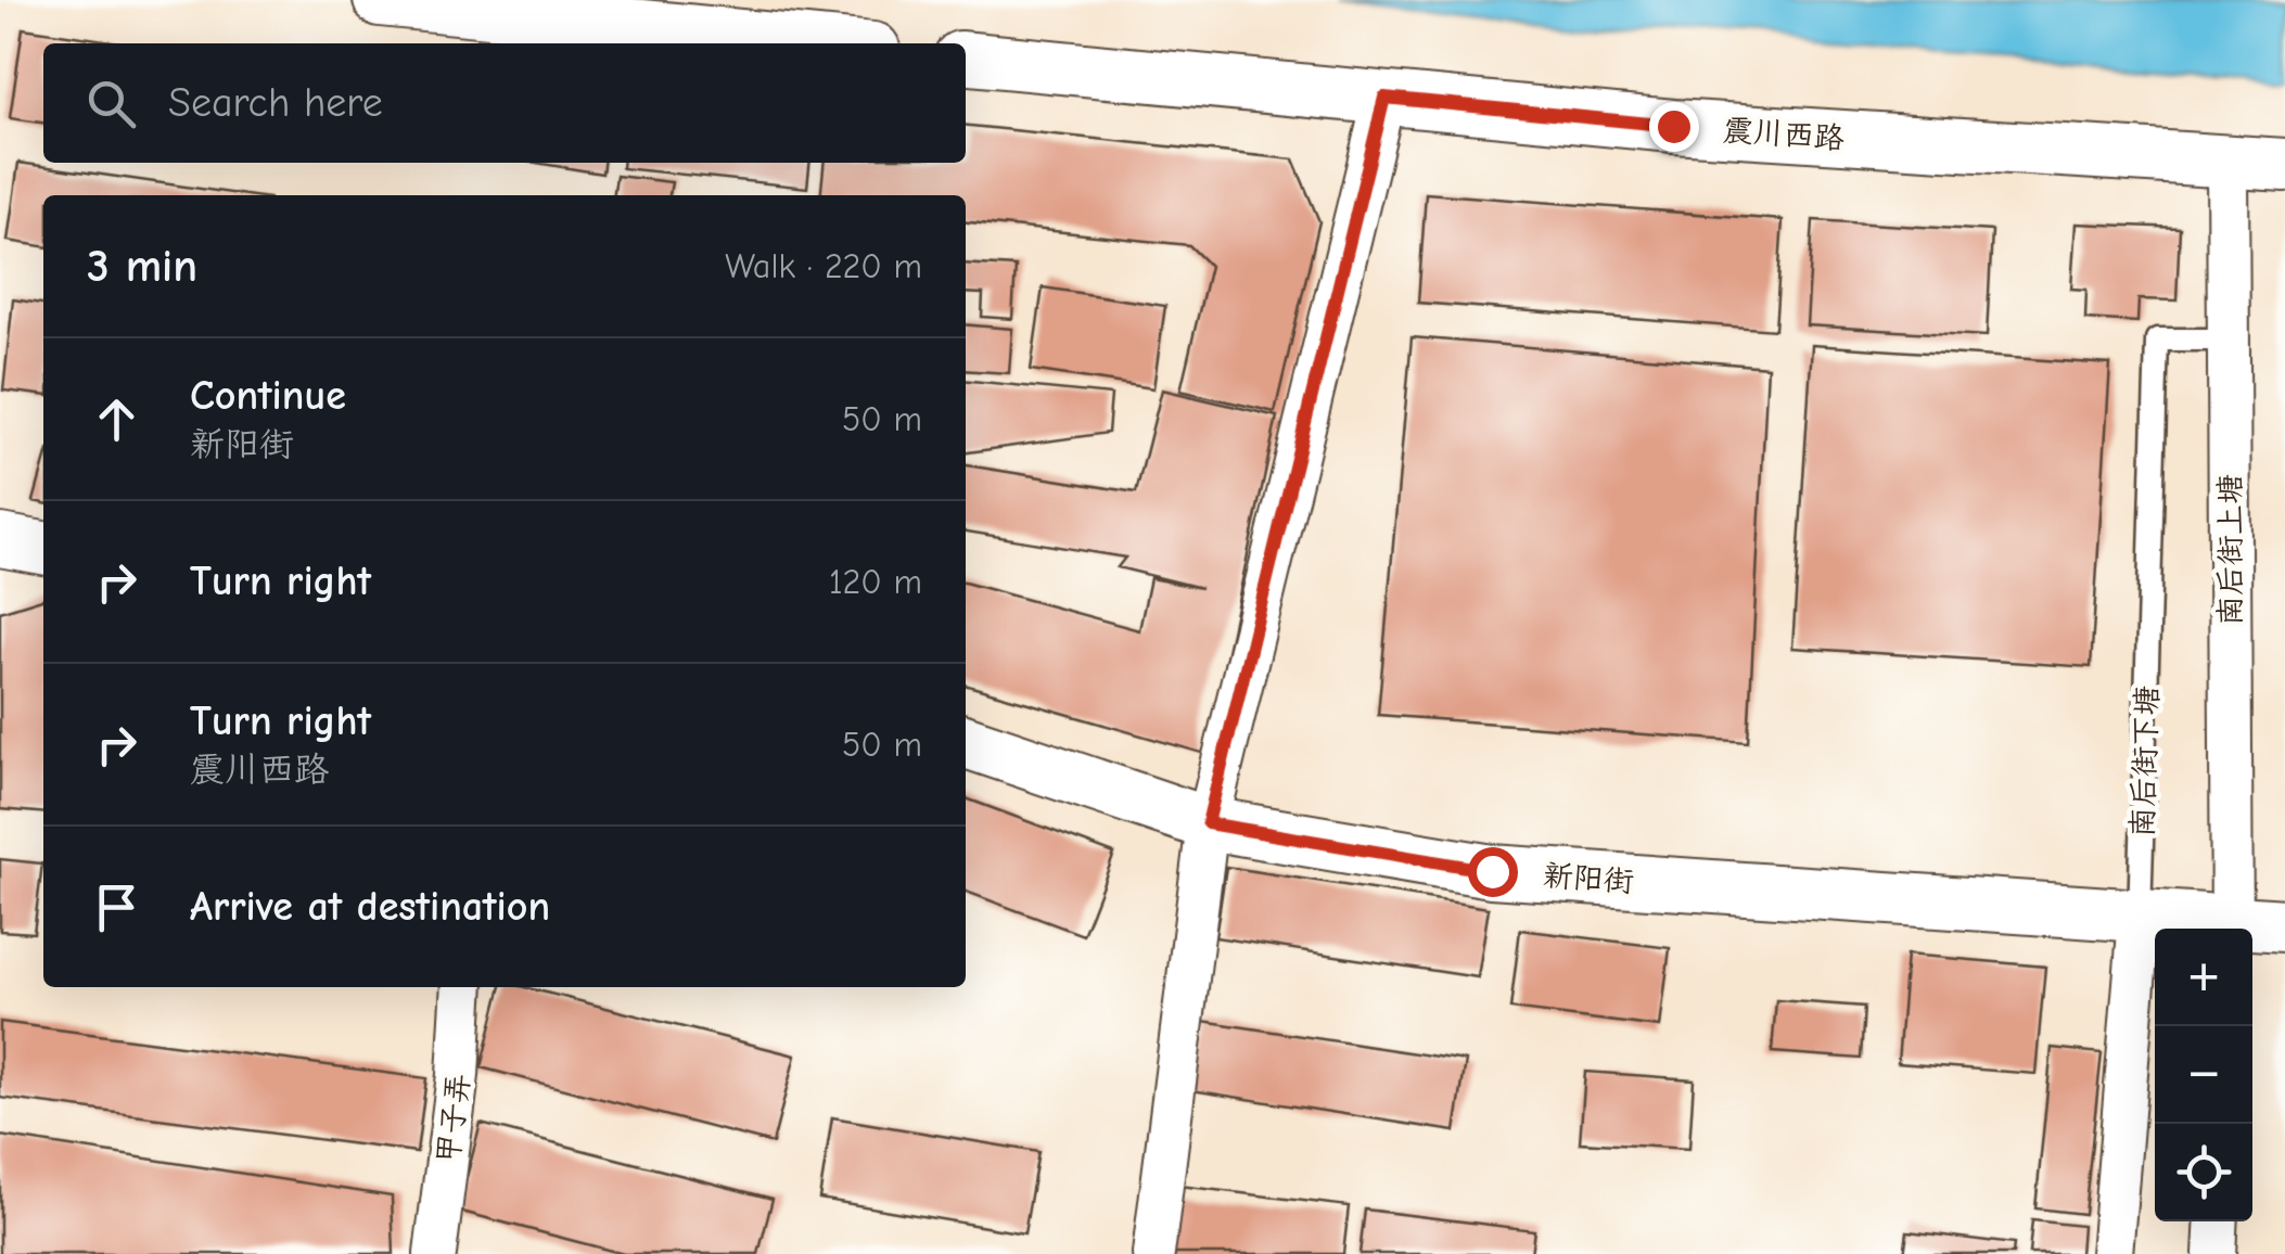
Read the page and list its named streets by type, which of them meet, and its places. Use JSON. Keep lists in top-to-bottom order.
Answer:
{
  "streets": {
    "street": [
      "震川西路",
      "南后街上塘",
      "南后街下塘",
      "新阳街",
      "甲子弄"
    ]
  },
  "crossings": [
    ["震川西路", "南后街上塘"],
    ["南后街上塘", "南后街下塘"],
    ["南后街下塘", "新阳街"]
  ],
  "page": {
    "search": "Search here",
    "heading": ["3 min", "Walk · 220 m"],
    "list": [
      ["Continue", "新阳街", "50 m"],
      ["Turn right", "120 m"],
      ["Turn right", "震川西路", "50 m"],
      "Arrive at destination"
    ],
    "map_buttons": ["+", "−"]
  }
}
